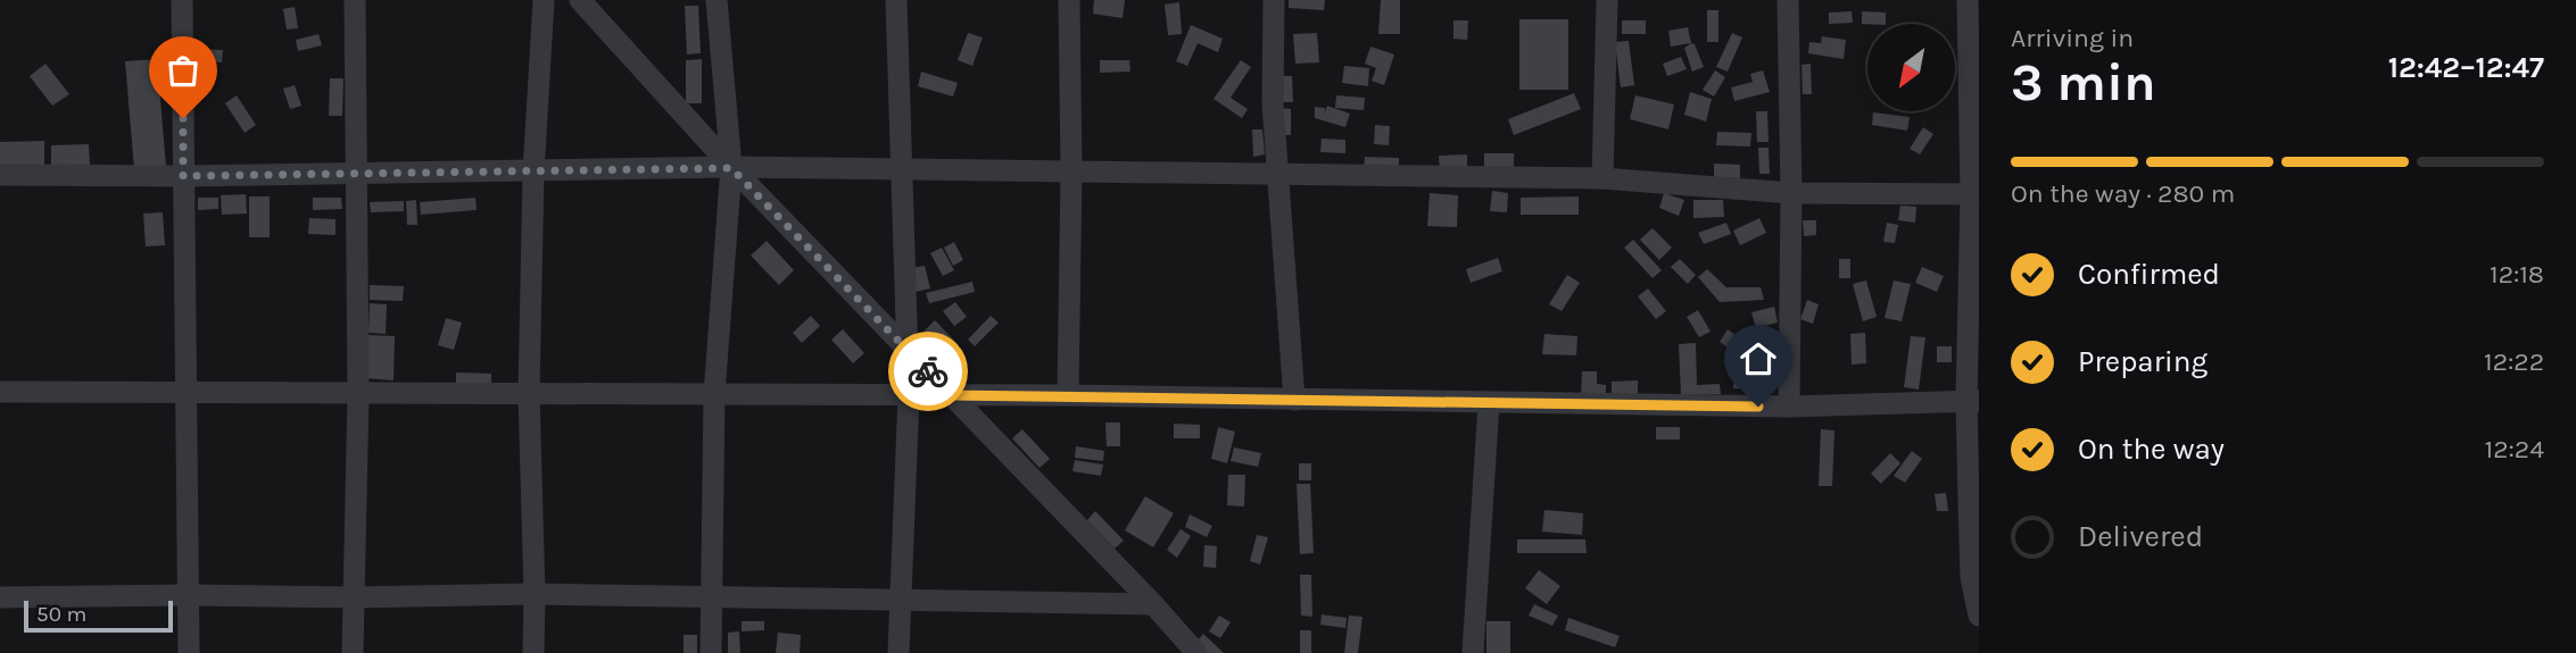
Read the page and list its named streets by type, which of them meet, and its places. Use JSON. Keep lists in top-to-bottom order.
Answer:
{
  "scale_bar": "50 m",
  "north": "bottom left",
  "page": {
    "heading": ["3 min", "Arriving in", "12:42–12:47"],
    "bar": "On the way · 280 m",
    "list": [
      ["Confirmed", "12:18"],
      ["Preparing", "12:22"],
      ["On the way", "12:24"],
      "Delivered"
    ],
    "scale": "50 m"
  }
}
